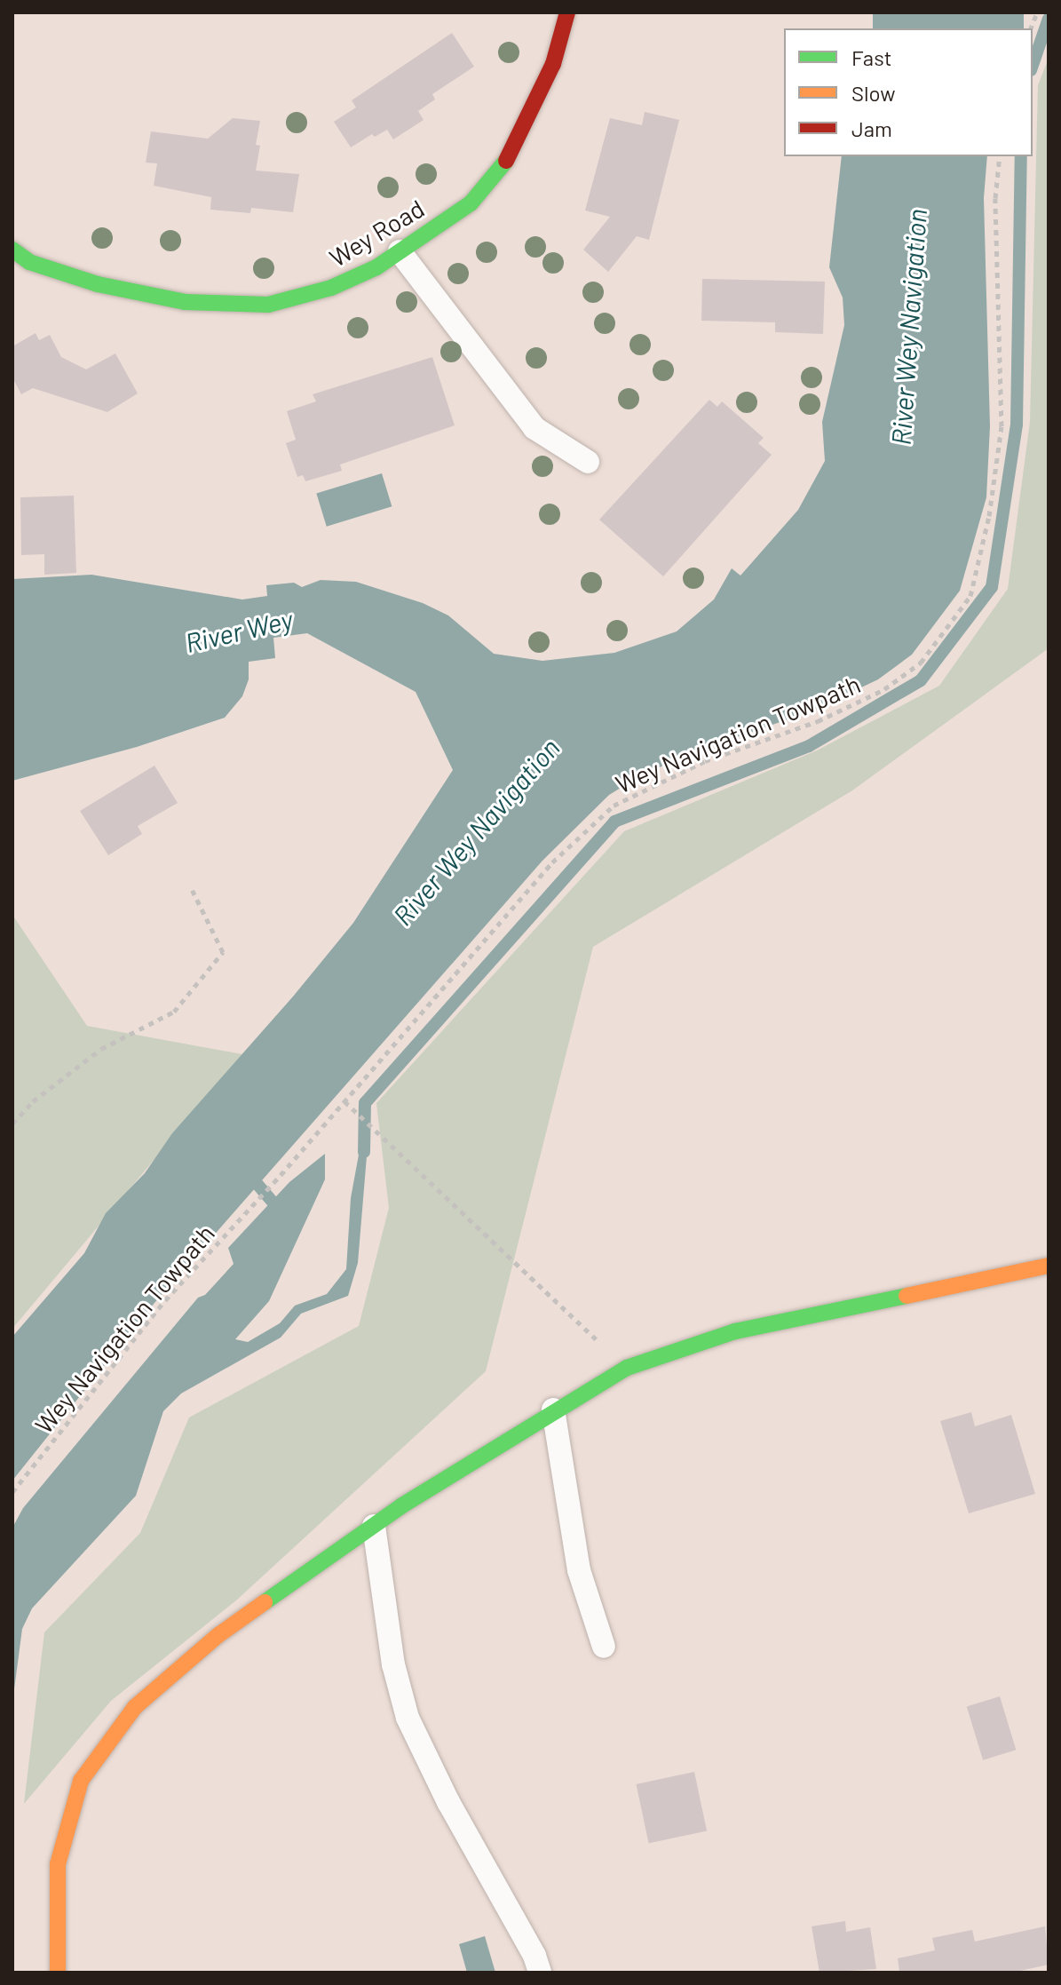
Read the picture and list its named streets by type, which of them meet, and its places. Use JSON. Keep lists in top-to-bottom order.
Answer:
{
  "streets": {
    "street": ["Wey Road"],
    "path": ["Wey Navigation Towpath"]
  },
  "water": ["River Wey Navigation", "River Wey"],
  "legend": ["Fast", "Slow", "Jam"]
}
